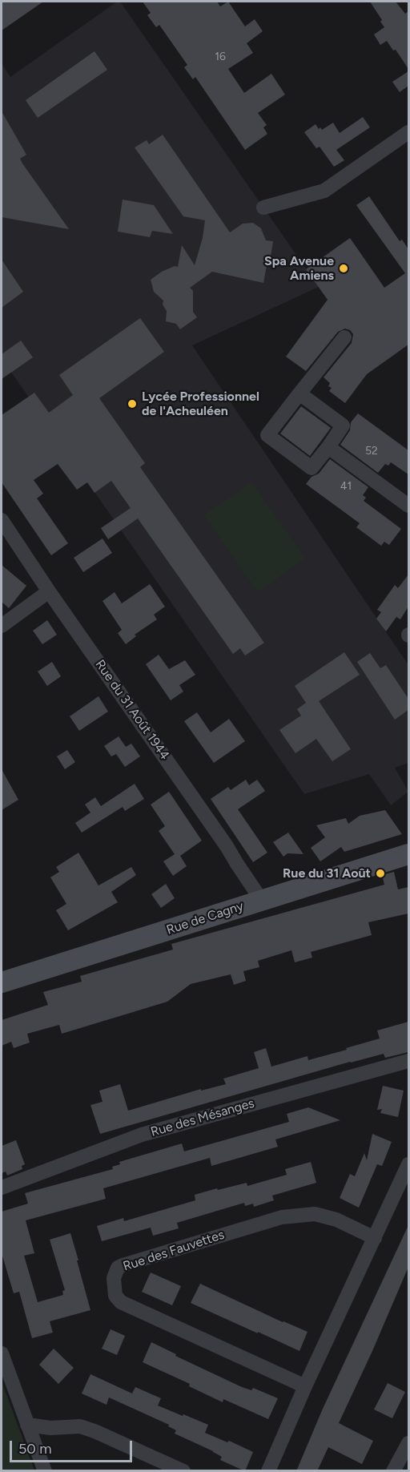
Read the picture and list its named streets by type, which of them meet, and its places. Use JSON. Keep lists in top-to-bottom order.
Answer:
{
  "streets": {
    "main road": ["Rue de Cagny"],
    "street": ["Rue du 31 Août 1944", "Rue des Mésanges", "Rue des Fauvettes"]
  },
  "crossings": [
    ["Rue du 31 Août 1944", "Rue de Cagny"]
  ],
  "places": ["Spa Avenue Amiens", "Lycée Professionnel de l'Acheuléen", "Rue du 31 Août"],
  "house_numbers": ["16", "52", "41"],
  "scale_bar": "50 m"
}
